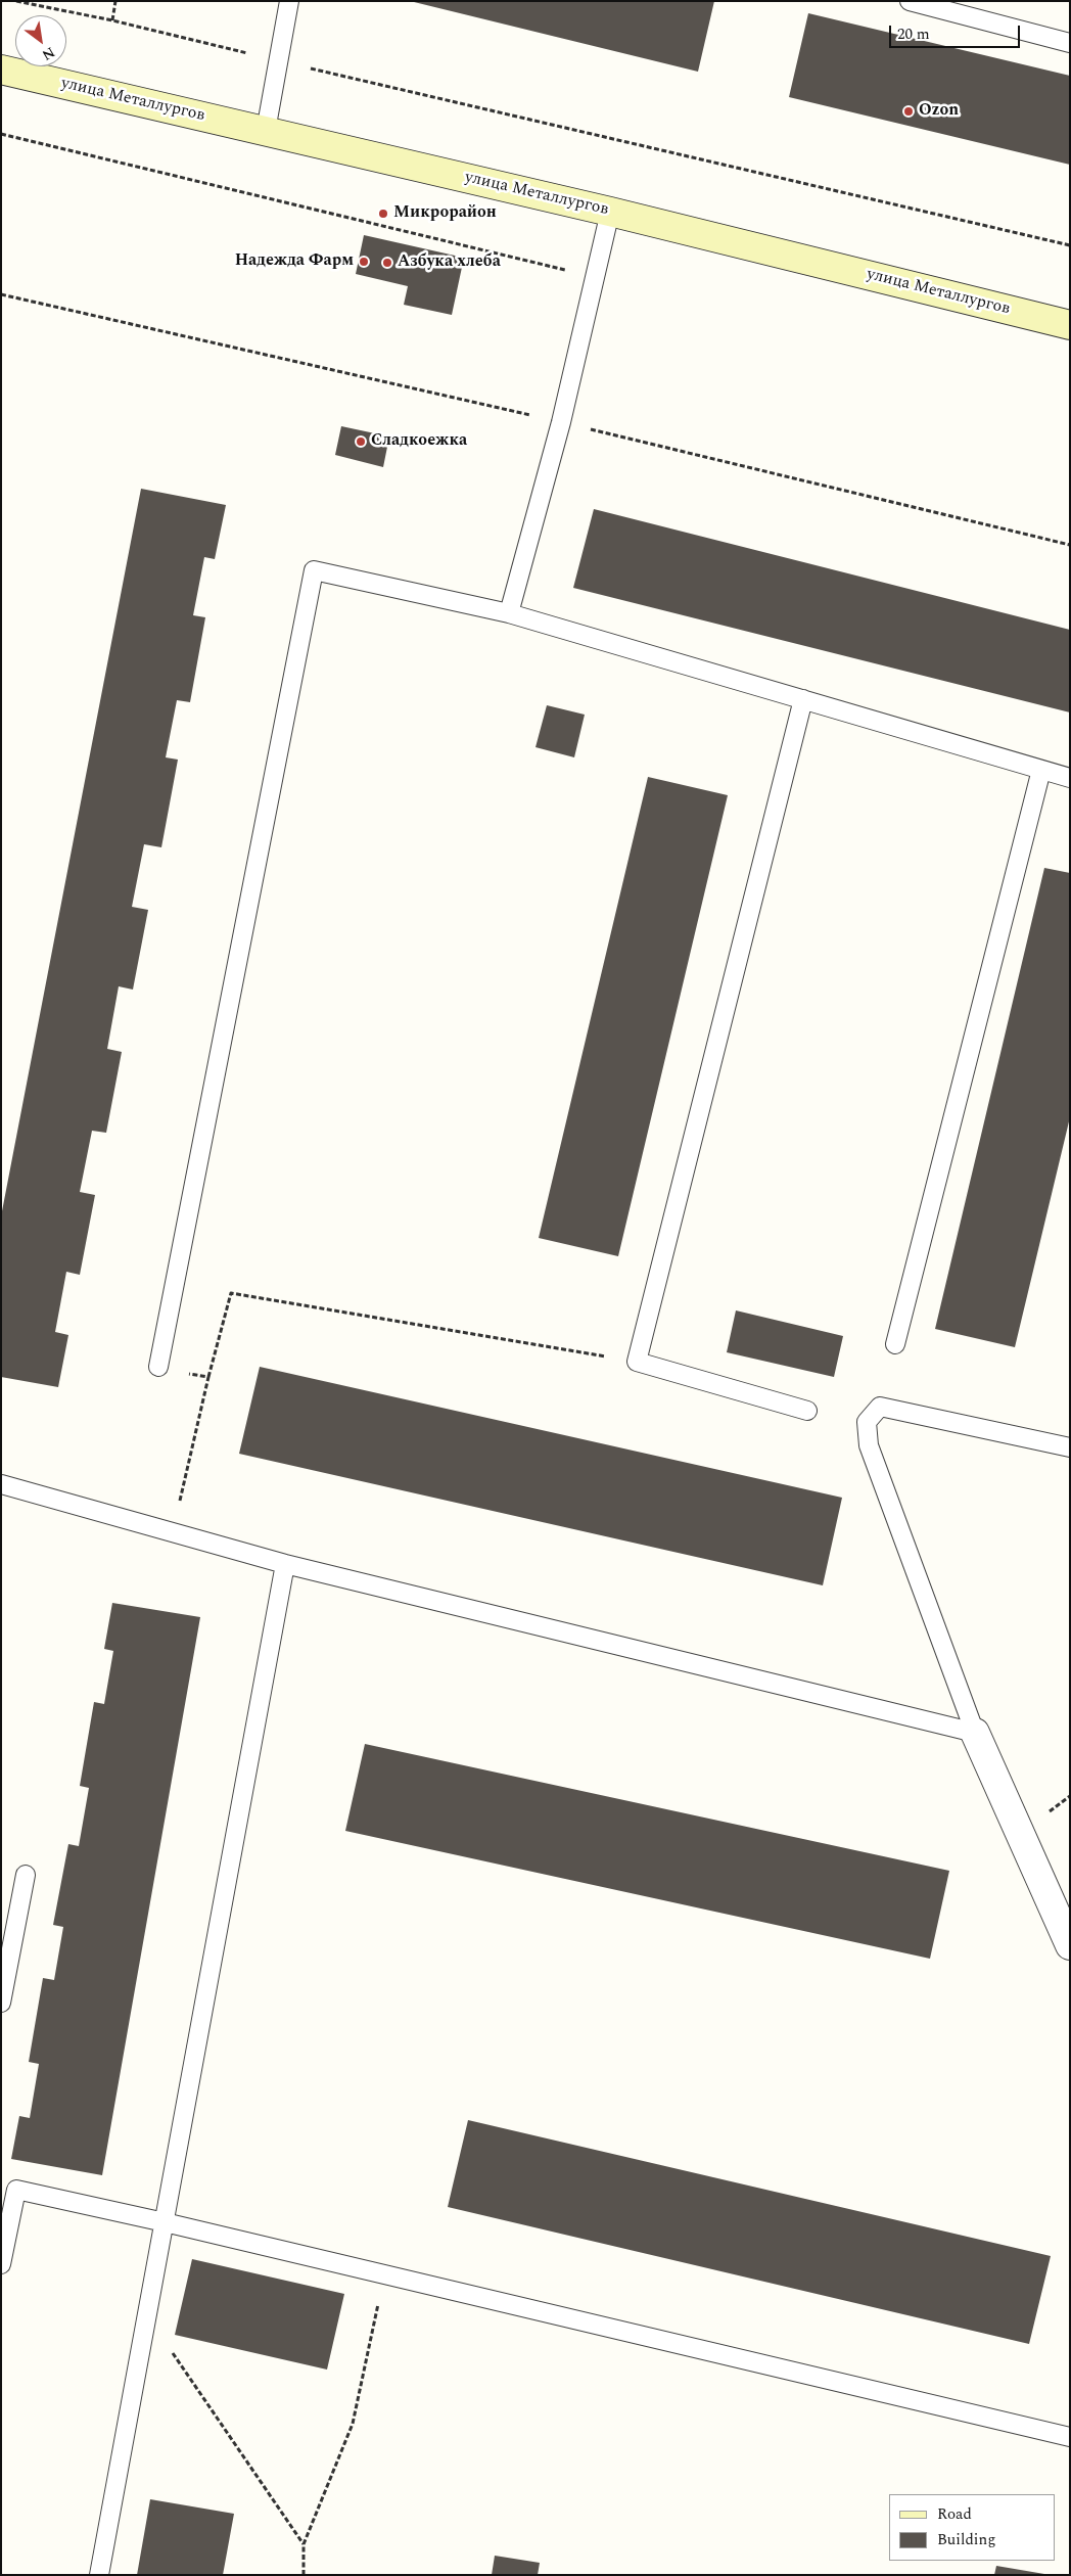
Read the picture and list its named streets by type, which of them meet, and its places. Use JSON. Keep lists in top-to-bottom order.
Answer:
{
  "streets": {
    "main road": ["улица Металлургов"]
  },
  "places": [
    "Ozon",
    "Микрорайон",
    "Надежда Фарм",
    "Азбука хлеба",
    "Сладкоежка"
  ],
  "legend": ["Road", "Building"],
  "scale_bar": "20 m",
  "north": "bottom right"
}
